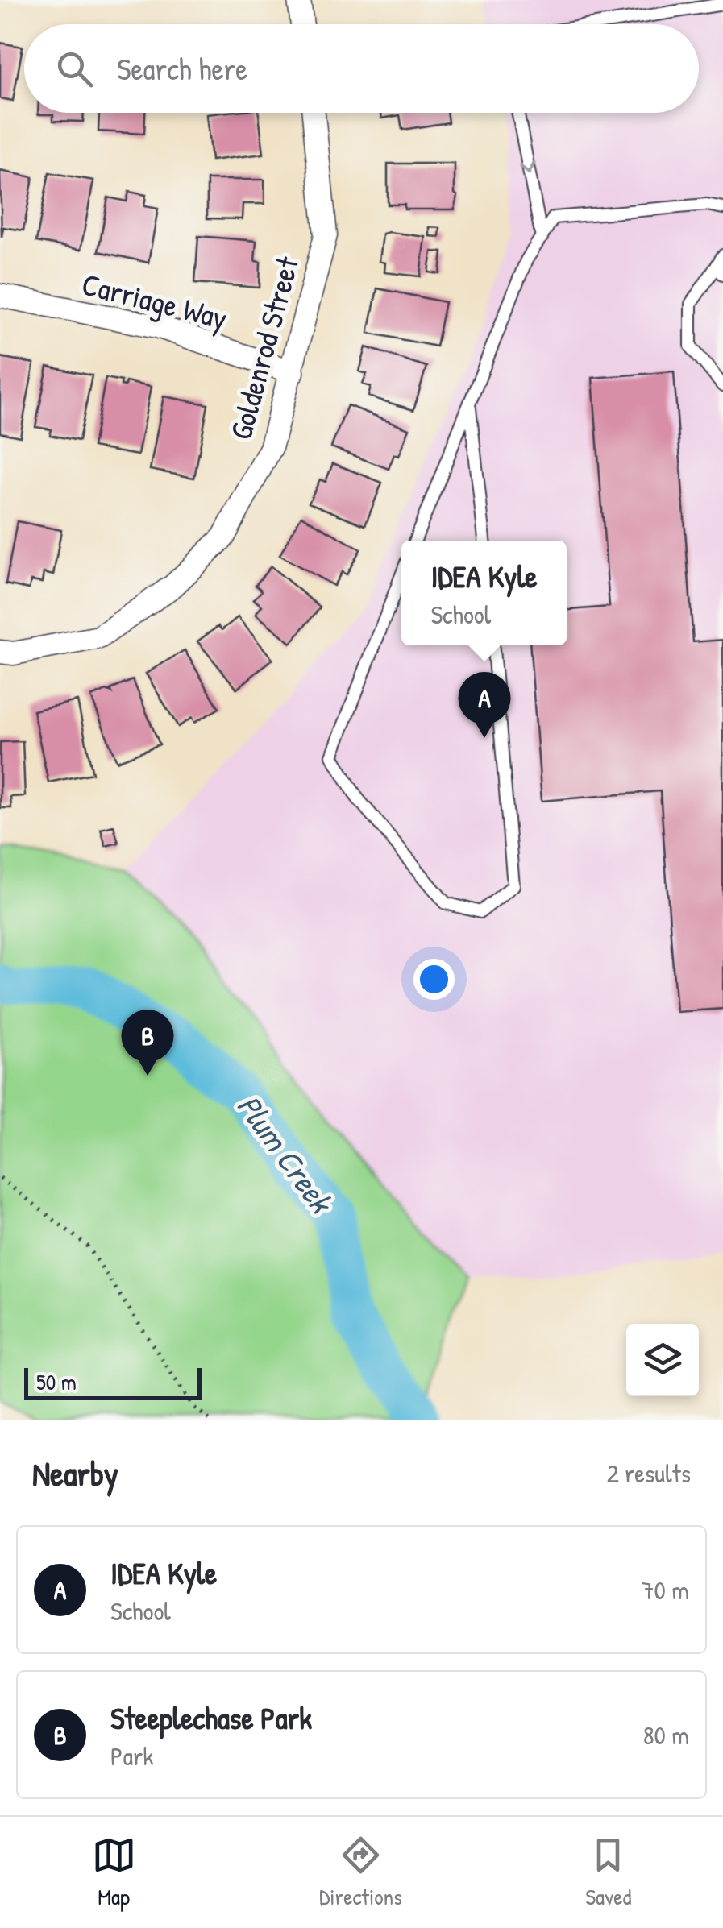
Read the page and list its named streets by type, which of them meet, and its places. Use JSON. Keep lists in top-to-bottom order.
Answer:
{
  "streets": {
    "street": ["Carriage Way", "Goldenrod Street"]
  },
  "crossings": [
    ["Carriage Way", "Goldenrod Street"]
  ],
  "water": ["Plum Creek"],
  "scale_bar": "50 m",
  "page": {
    "search": "Search here",
    "popup": ["IDEA Kyle", "School"],
    "pins": ["A", "B"],
    "scale": "50 m",
    "heading": ["Nearby", "2 results"],
    "list": [
      {
        "mark": "A",
        "name": "IDEA Kyle",
        "note": "School",
        "value": "70 m"
      },
      {
        "mark": "B",
        "name": "Steeplechase Park",
        "note": "Park",
        "value": "80 m"
      }
    ],
    "nav": ["Map", "Directions", "Saved"]
  }
}
